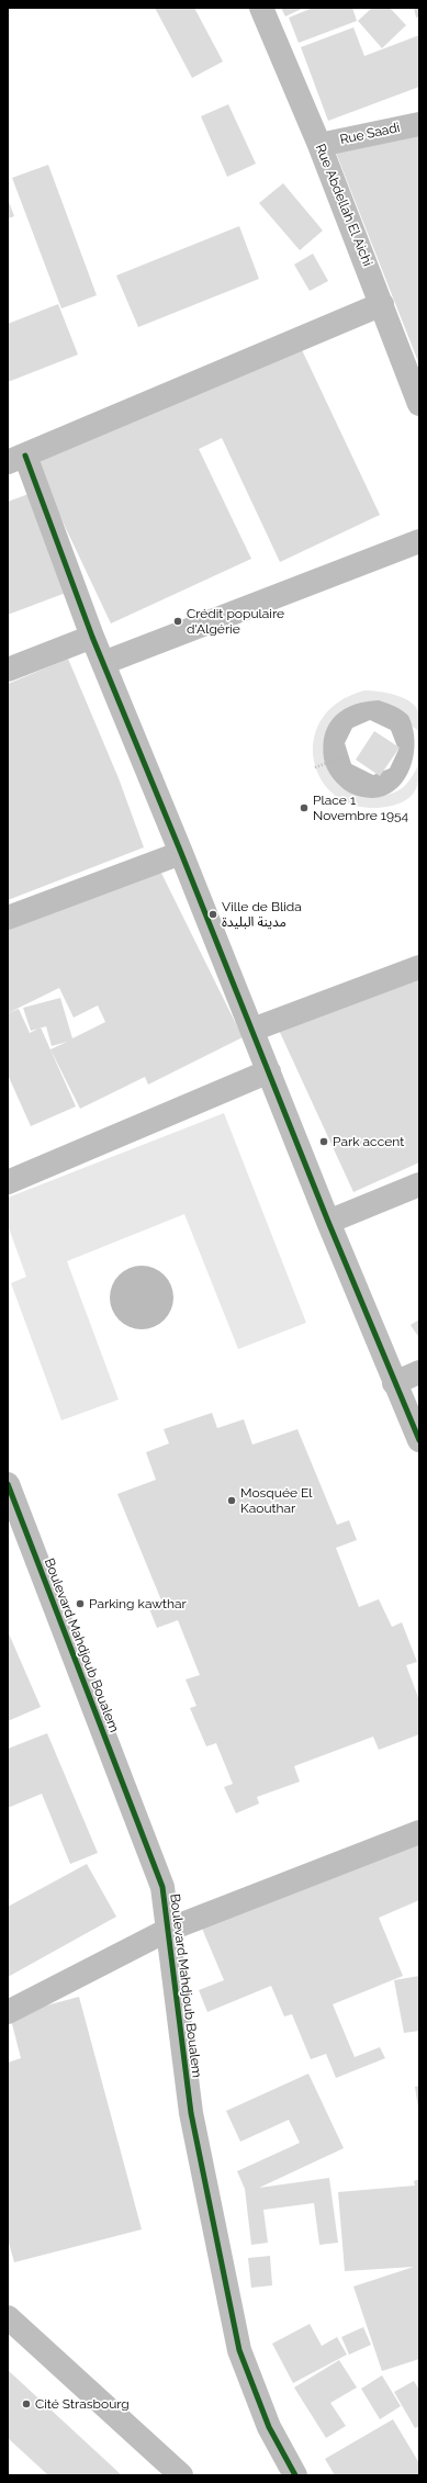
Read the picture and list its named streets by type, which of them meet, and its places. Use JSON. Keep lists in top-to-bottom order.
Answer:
{
  "streets": {
    "street": ["Rue Saadi", "Rue Abdellah El Aichi", "Boulevard Mahdjoub Boualem"]
  },
  "crossings": [
    ["Rue Saadi", "Rue Abdellah El Aichi"]
  ],
  "places": [
    "Crédit populaire d'Algérie",
    "Place 1 Novembre 1954",
    "Ville de Blida مدينة البليدة",
    "Park accent",
    "Mosquée El Kaouthar",
    "Parking kawthar",
    "Cité Strasbourg"
  ]
}
